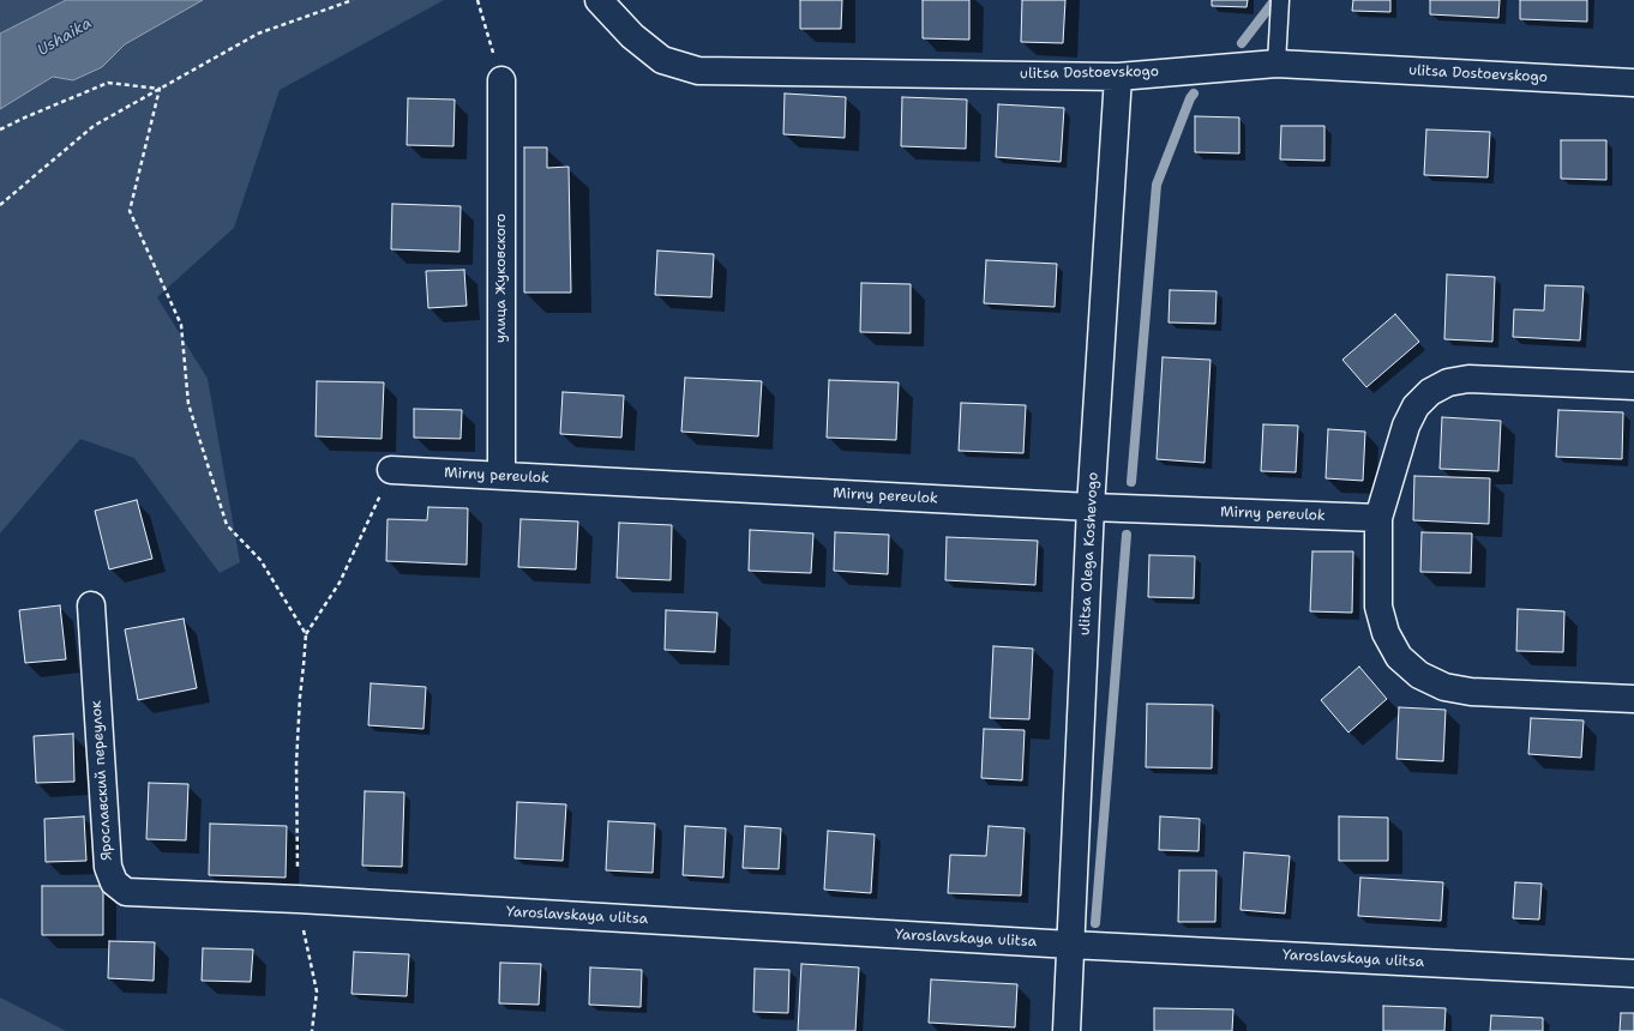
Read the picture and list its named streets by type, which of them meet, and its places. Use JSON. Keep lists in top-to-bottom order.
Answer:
{
  "streets": {
    "street": [
      "ulitsa Dostoevskogo",
      "улица Жуковского",
      "Mirny pereulok",
      "ulitsa Olega Koshevogo",
      "Ярославский переулок",
      "Yaroslavskaya ulitsa"
    ]
  },
  "crossings": [
    ["ulitsa Dostoevskogo", "ulitsa Olega Koshevogo"],
    ["улица Жуковского", "Mirny pereulok"],
    ["Mirny pereulok", "ulitsa Olega Koshevogo"],
    ["ulitsa Olega Koshevogo", "Yaroslavskaya ulitsa"],
    ["Ярославский переулок", "Yaroslavskaya ulitsa"]
  ],
  "water": ["Ushaika"]
}
